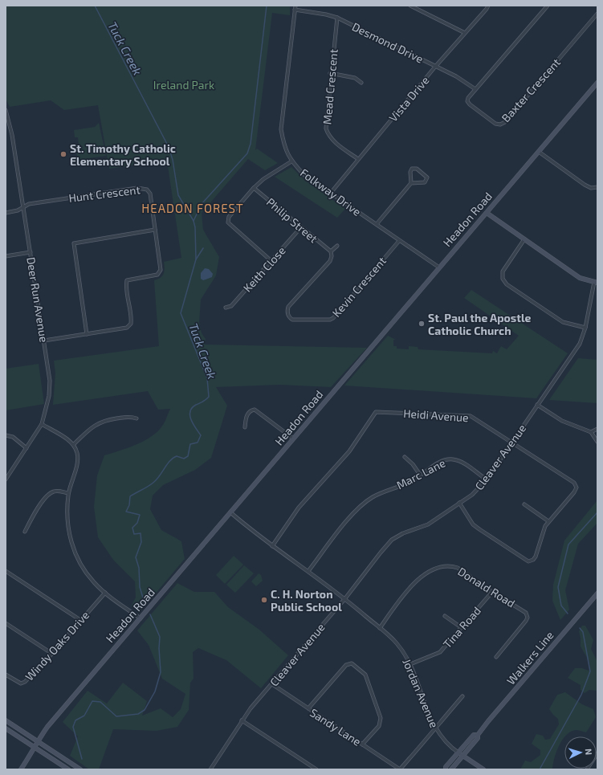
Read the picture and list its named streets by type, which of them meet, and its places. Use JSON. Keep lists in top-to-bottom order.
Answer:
{
  "streets": {
    "street": [
      "Desmond Drive",
      "Mead Crescent",
      "Baxter Crescent",
      "Vista Drive",
      "Folkway Drive",
      "Hunt Crescent",
      "Headon Road",
      "Philip Street",
      "Keith Close",
      "Kevin Crescent",
      "Deer Run Avenue",
      "Heidi Avenue",
      "Cleaver Avenue",
      "Marc Lane",
      "Donald Road",
      "Tina Road",
      "Windy Oaks Drive",
      "Walkers Line",
      "Jordan Avenue",
      "Sandy Lane"
    ]
  },
  "crossings": [
    ["Desmond Drive", "Mead Crescent"],
    ["Desmond Drive", "Baxter Crescent"],
    ["Desmond Drive", "Vista Drive"],
    ["Desmond Drive", "Folkway Drive"],
    ["Mead Crescent", "Vista Drive"],
    ["Vista Drive", "Folkway Drive"],
    ["Folkway Drive", "Headon Road"],
    ["Folkway Drive", "Kevin Crescent"],
    ["Hunt Crescent", "Deer Run Avenue"],
    ["Headon Road", "Jordan Avenue"],
    ["Philip Street", "Keith Close"],
    ["Philip Street", "Kevin Crescent"],
    ["Heidi Avenue", "Cleaver Avenue"],
    ["Heidi Avenue", "Jordan Avenue"],
    ["Cleaver Avenue", "Marc Lane"],
    ["Cleaver Avenue", "Jordan Avenue"],
    ["Cleaver Avenue", "Sandy Lane"],
    ["Marc Lane", "Jordan Avenue"],
    ["Donald Road", "Tina Road"],
    ["Donald Road", "Jordan Avenue"],
    ["Tina Road", "Jordan Avenue"],
    ["Walkers Line", "Jordan Avenue"]
  ],
  "districts": ["HEADON FOREST"],
  "water": ["Tuck Creek"],
  "parks": ["Ireland Park"],
  "places": ["St. Timothy Catholic Elementary School", "St. Paul the Apostle Catholic Church", "C. H. Norton Public School"],
  "north": "right"
}
